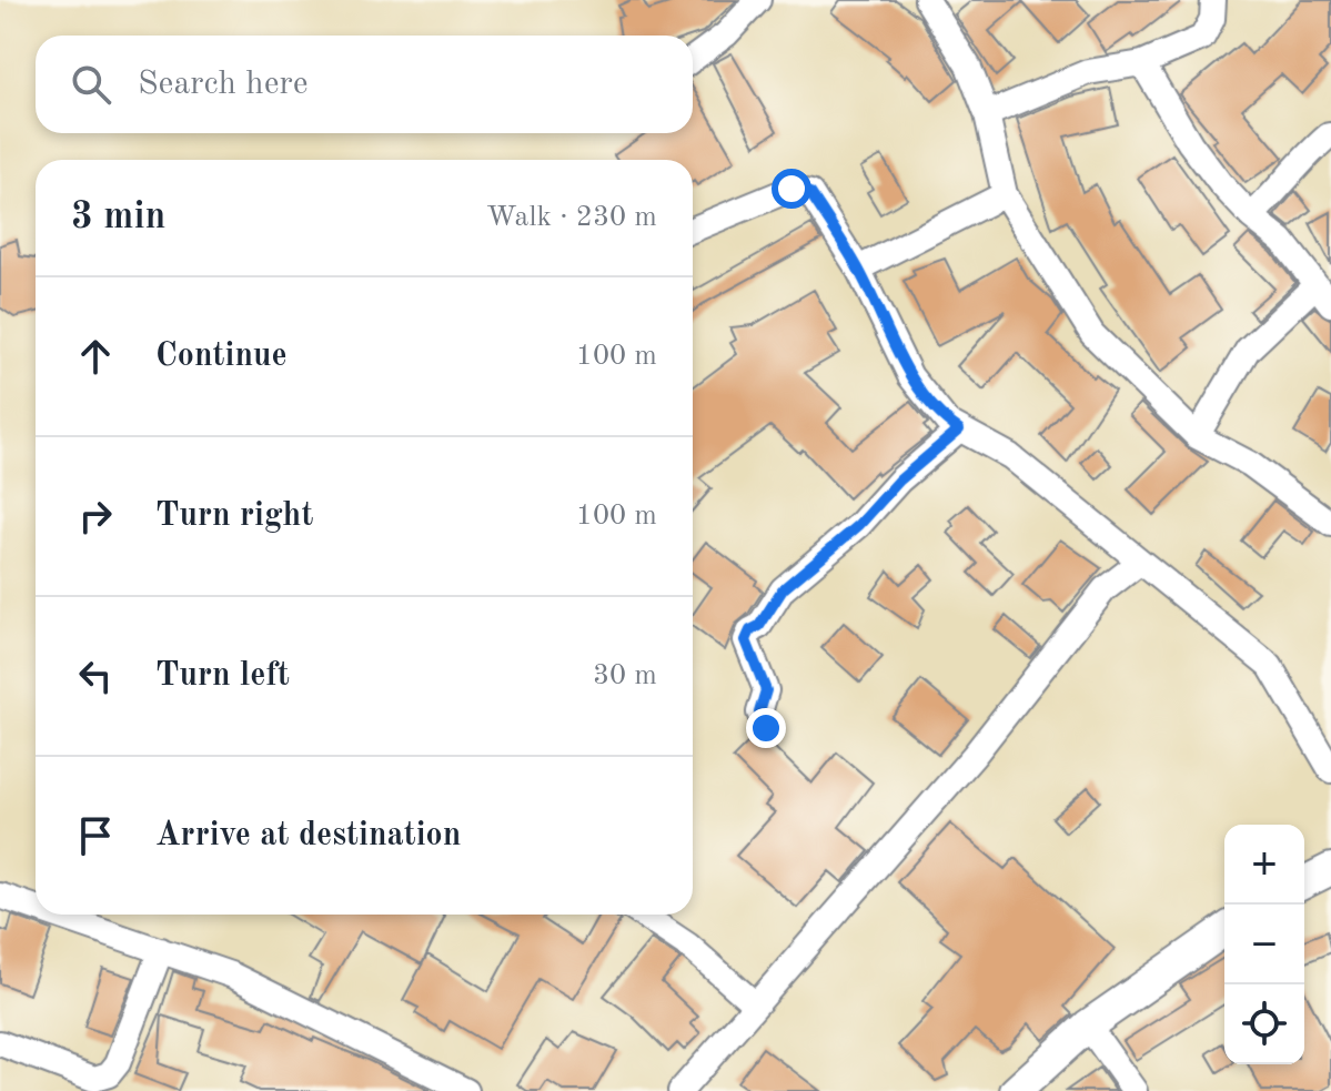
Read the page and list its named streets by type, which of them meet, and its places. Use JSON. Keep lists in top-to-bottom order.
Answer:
{
  "page": {
    "search": "Search here",
    "heading": ["3 min", "Walk · 230 m"],
    "list": [
      ["Continue", "100 m"],
      ["Turn right", "100 m"],
      ["Turn left", "30 m"],
      "Arrive at destination"
    ],
    "map_buttons": ["+", "−"]
  }
}
